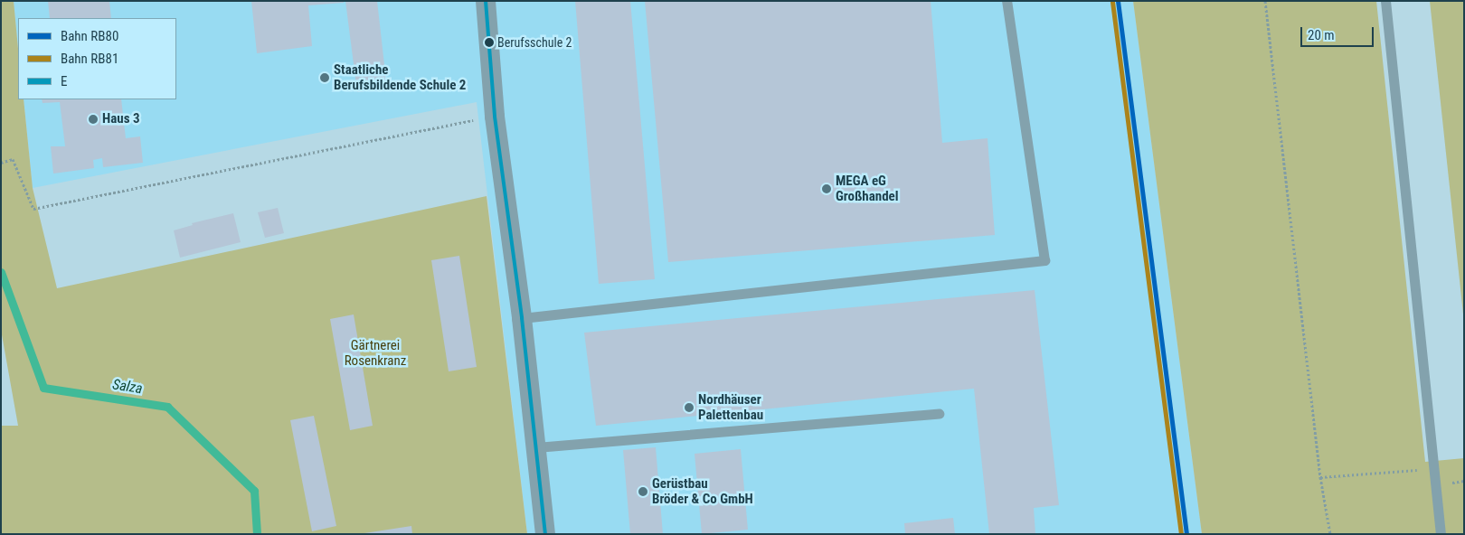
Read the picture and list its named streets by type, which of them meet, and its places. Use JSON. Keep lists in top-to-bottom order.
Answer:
{
  "water": ["Salza"],
  "parks": ["Gärtnerei Rosenkranz"],
  "places": [
    "Berufsschule 2",
    "Staatliche Berufsbildende Schule 2",
    "Haus 3",
    "MEGA eG Großhandel",
    "Nordhäuser Palettenbau",
    "Gerüstbau Bröder & Co GmbH"
  ],
  "lines": ["rail line RB80", "transit line E", "rail line RB81"],
  "legend": ["Bahn RB80", "Bahn RB81", "E"],
  "scale_bar": "20 m"
}
